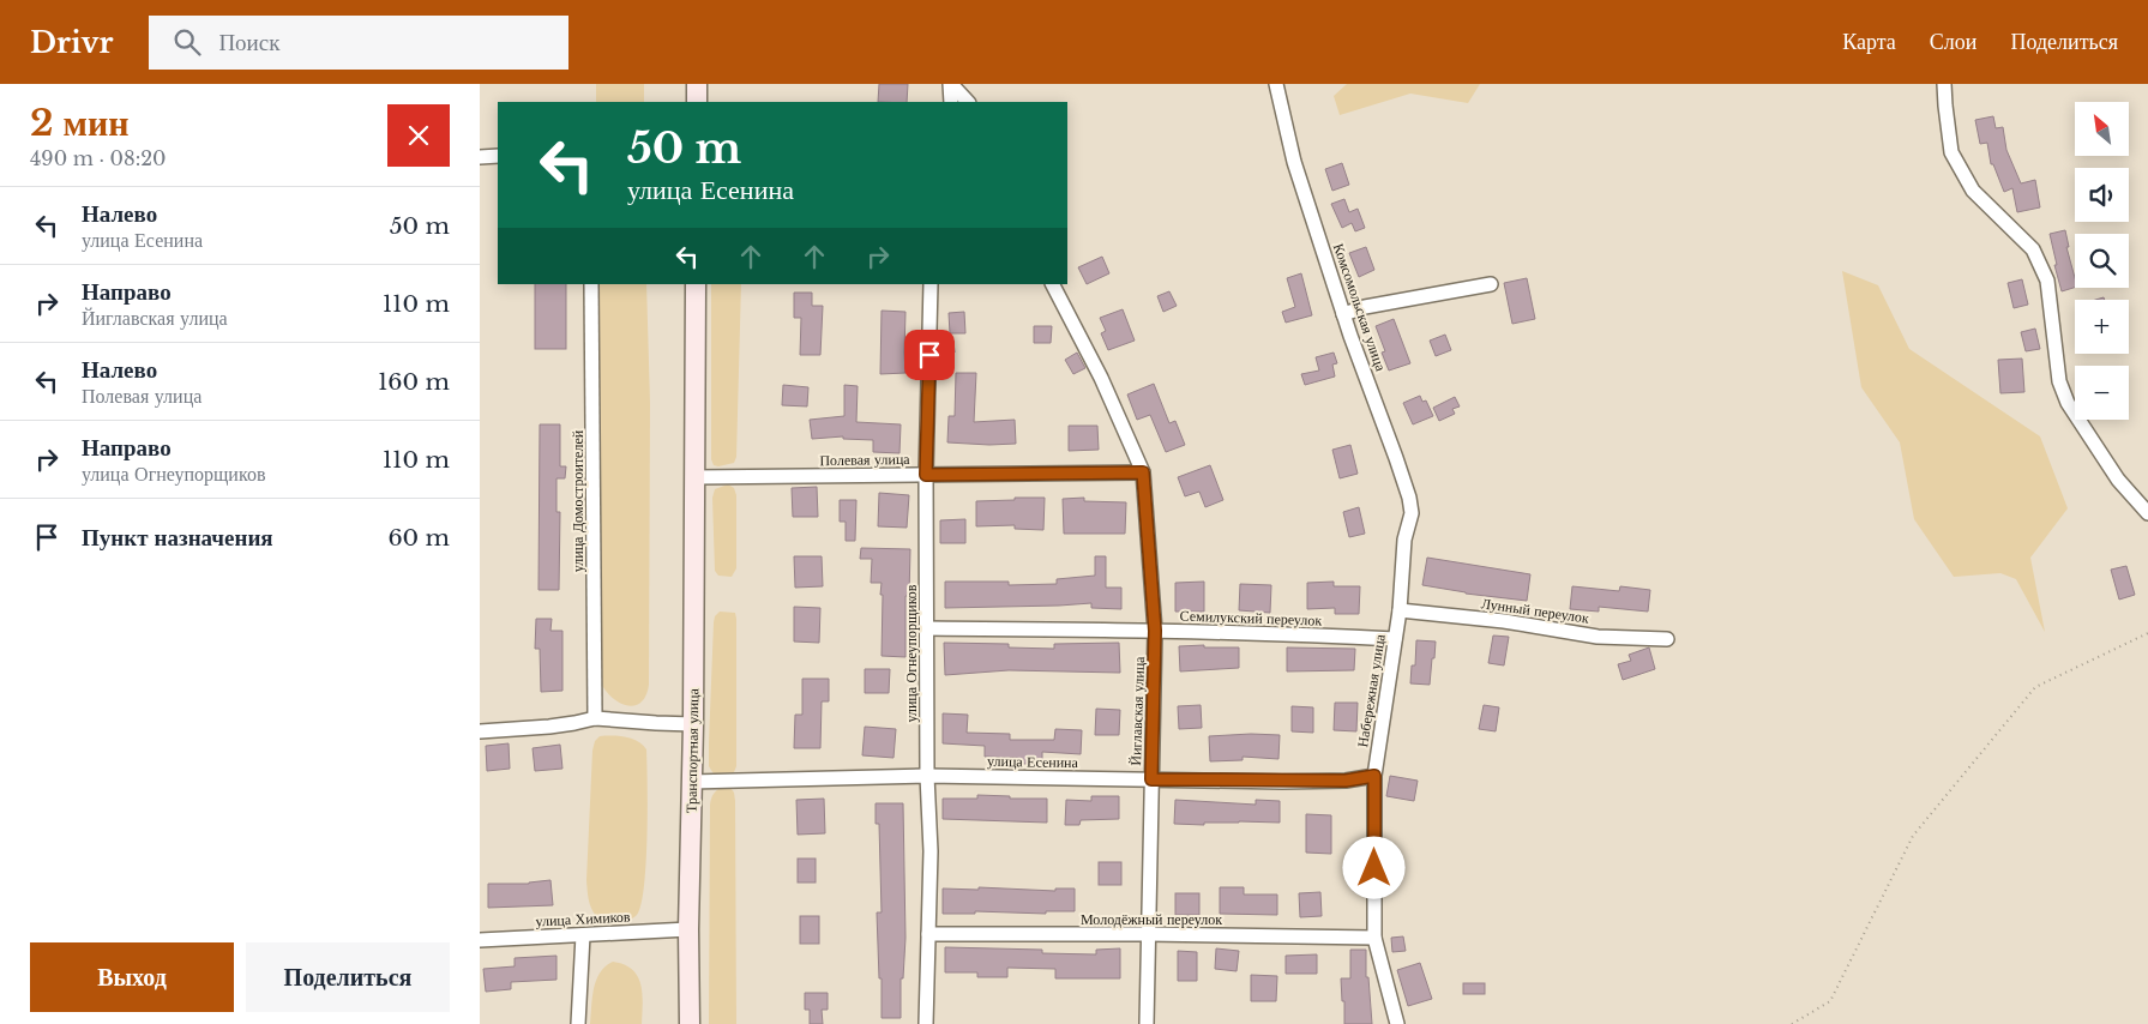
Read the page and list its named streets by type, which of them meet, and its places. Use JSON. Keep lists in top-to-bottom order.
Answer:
{
  "streets": {
    "main road": ["Транспортная улица"],
    "street": [
      "Комсомольская улица",
      "Полевая улица",
      "улица Домостроителей",
      "Лунный переулок",
      "Семилукский переулок",
      "улица Огнеупорщиков",
      "Набережная улица",
      "Йиглавская улица",
      "улица Есенина",
      "улица Химиков",
      "Молодёжный переулок"
    ]
  },
  "crossings": [
    ["Комсомольская улица", "Набережная улица"],
    ["Полевая улица", "улица Огнеупорщиков"],
    ["Полевая улица", "Йиглавская улица"],
    ["Полевая улица", "Транспортная улица"],
    ["Лунный переулок", "Набережная улица"],
    ["Семилукский переулок", "улица Огнеупорщиков"],
    ["Семилукский переулок", "Набережная улица"],
    ["Семилукский переулок", "Йиглавская улица"],
    ["улица Огнеупорщиков", "улица Есенина"],
    ["улица Огнеупорщиков", "Молодёжный переулок"],
    ["Набережная улица", "улица Есенина"],
    ["Набережная улица", "Молодёжный переулок"],
    ["Йиглавская улица", "улица Есенина"],
    ["Йиглавская улица", "Молодёжный переулок"],
    ["Транспортная улица", "улица Есенина"],
    ["Транспортная улица", "улица Химиков"]
  ],
  "north": "top left",
  "page": {
    "header": "Drivr",
    "search": "Поиск",
    "nav": ["Карта", "Слои", "Поделиться"],
    "heading": ["2 мин", "490 m · 08:20"],
    "map_buttons": ["+", "−"],
    "turn": ["50 m", "улица Есенина"],
    "list": [
      {
        "name": "Налево",
        "note": "улица Есенина",
        "value": "50 m"
      },
      {
        "name": "Направо",
        "note": "Йиглавская улица",
        "value": "110 m"
      },
      {
        "name": "Налево",
        "note": "Полевая улица",
        "value": "160 m"
      },
      {
        "name": "Направо",
        "note": "улица Огнеупорщиков",
        "value": "110 m"
      },
      {
        "name": "Пункт назначения",
        "value": "60 m"
      }
    ],
    "buttons": ["Выход", "Поделиться"]
  }
}
